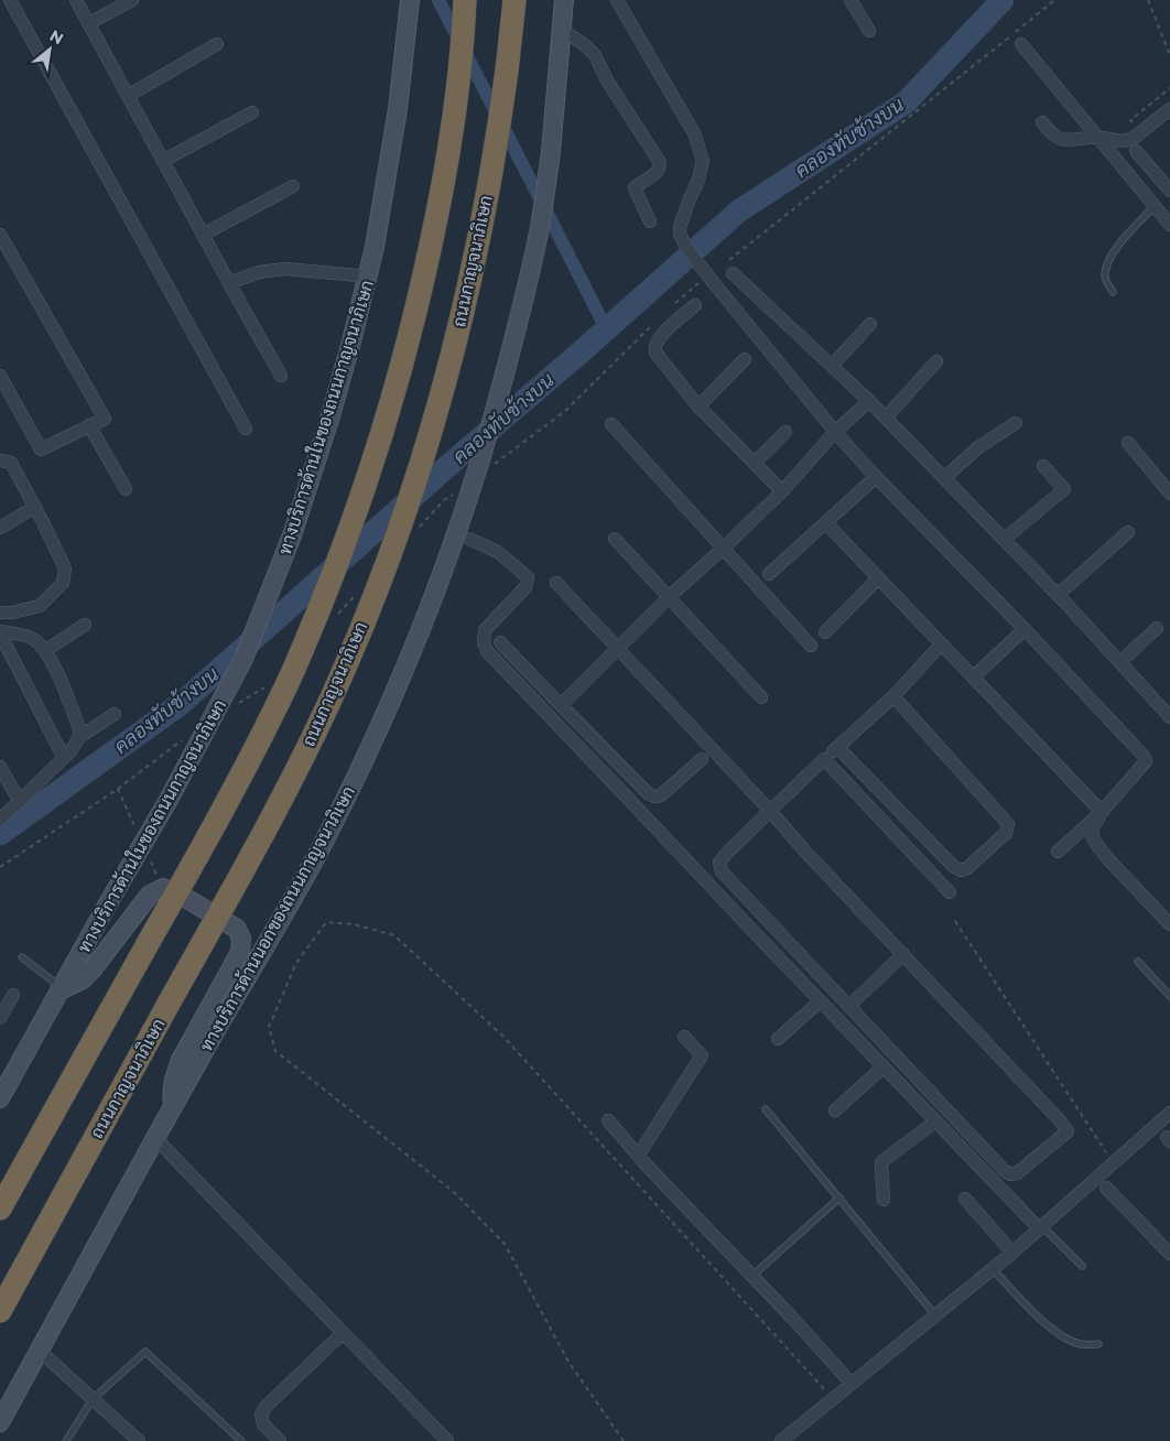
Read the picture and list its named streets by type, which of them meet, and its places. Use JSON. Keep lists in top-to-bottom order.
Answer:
{
  "streets": {
    "highway": ["ถนนกาญจนาภิเษก"],
    "main road": ["ทางบริการด้านในของถนนกาญจนาภิเษก", "ทางบริการด้านนอกของถนนกาญจนาภิเษก"]
  },
  "water": ["คลองทับช้างบน"],
  "north": "top right"
}
